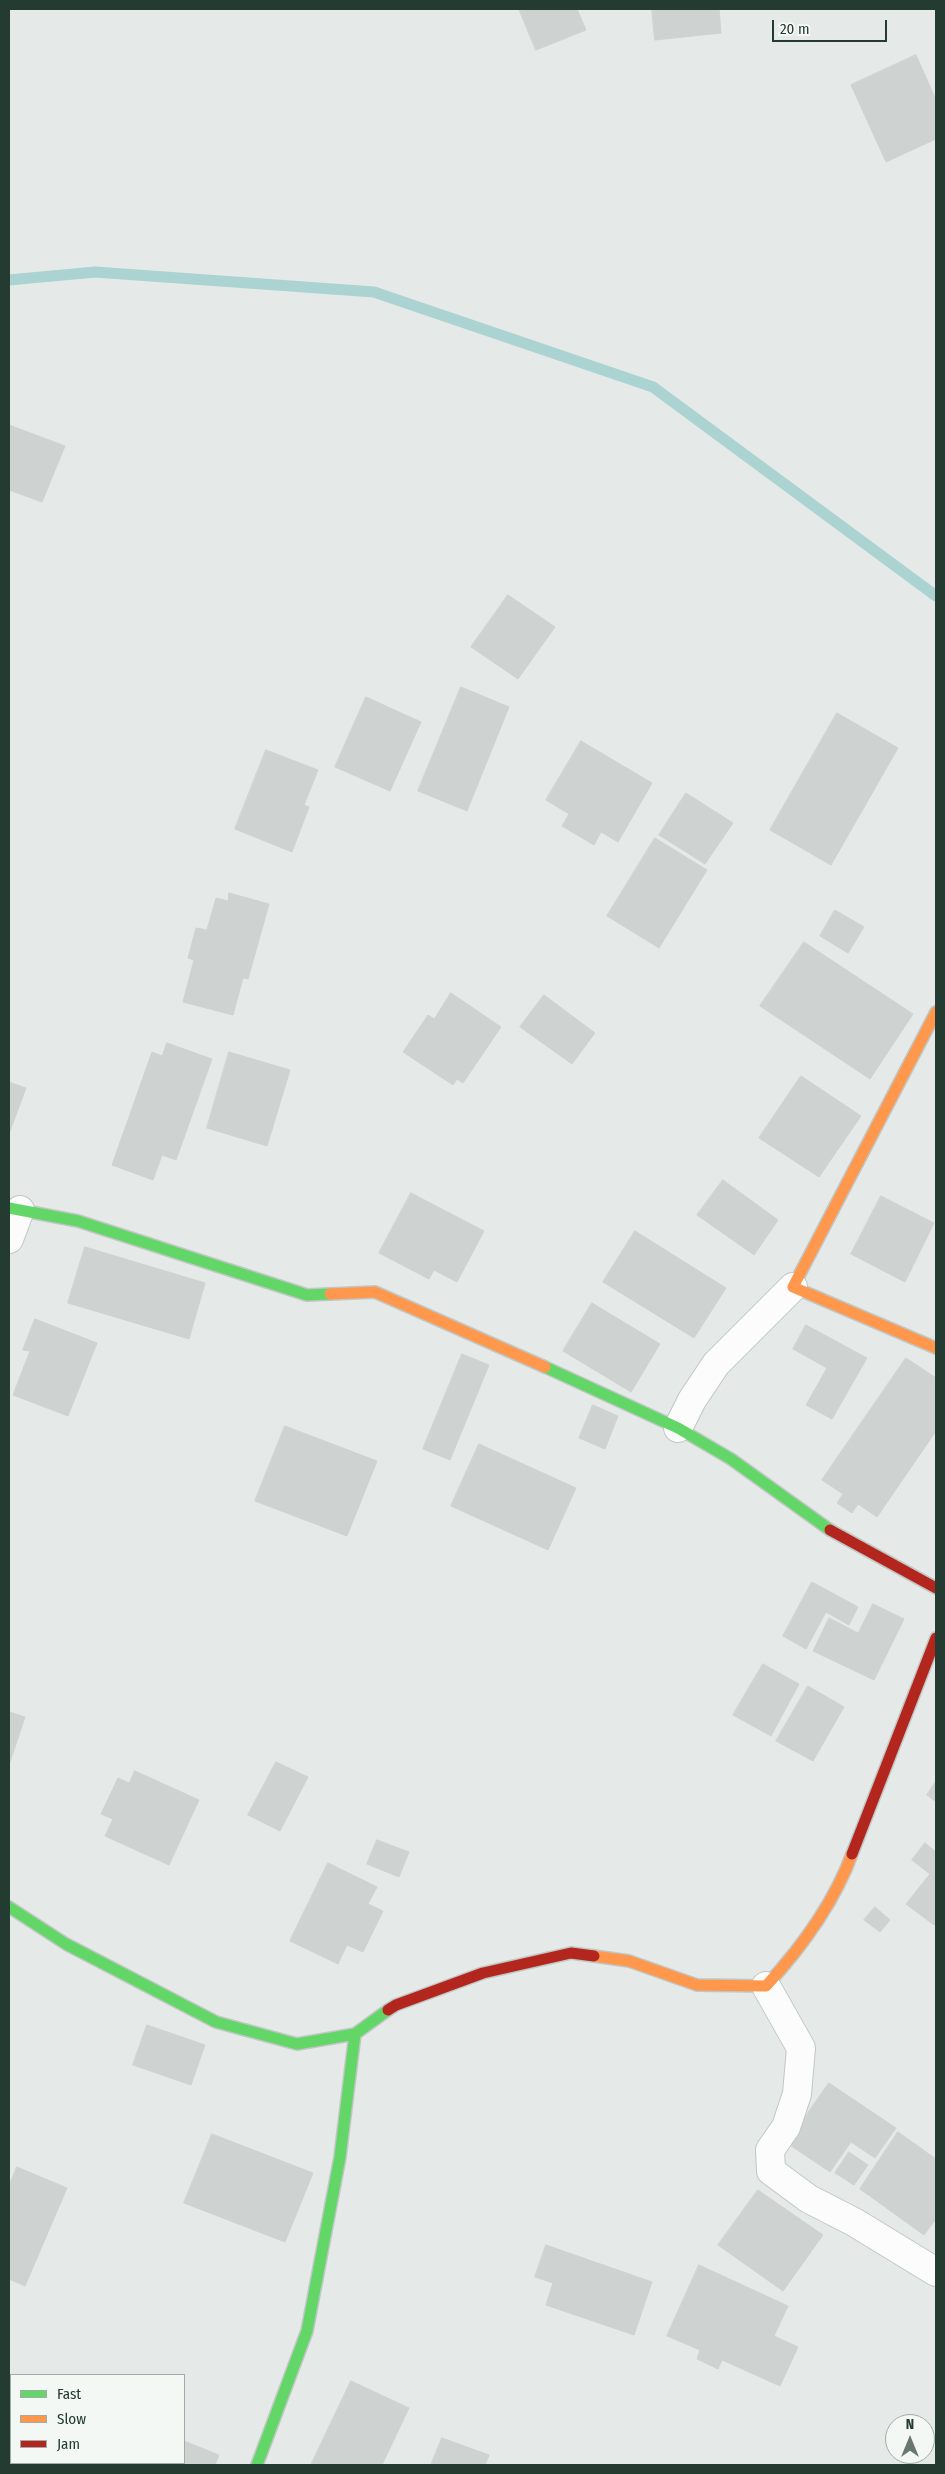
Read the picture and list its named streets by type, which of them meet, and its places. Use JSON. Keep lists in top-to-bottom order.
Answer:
{
  "legend": ["Fast", "Slow", "Jam"],
  "scale_bar": "20 m",
  "north": "top"
}
